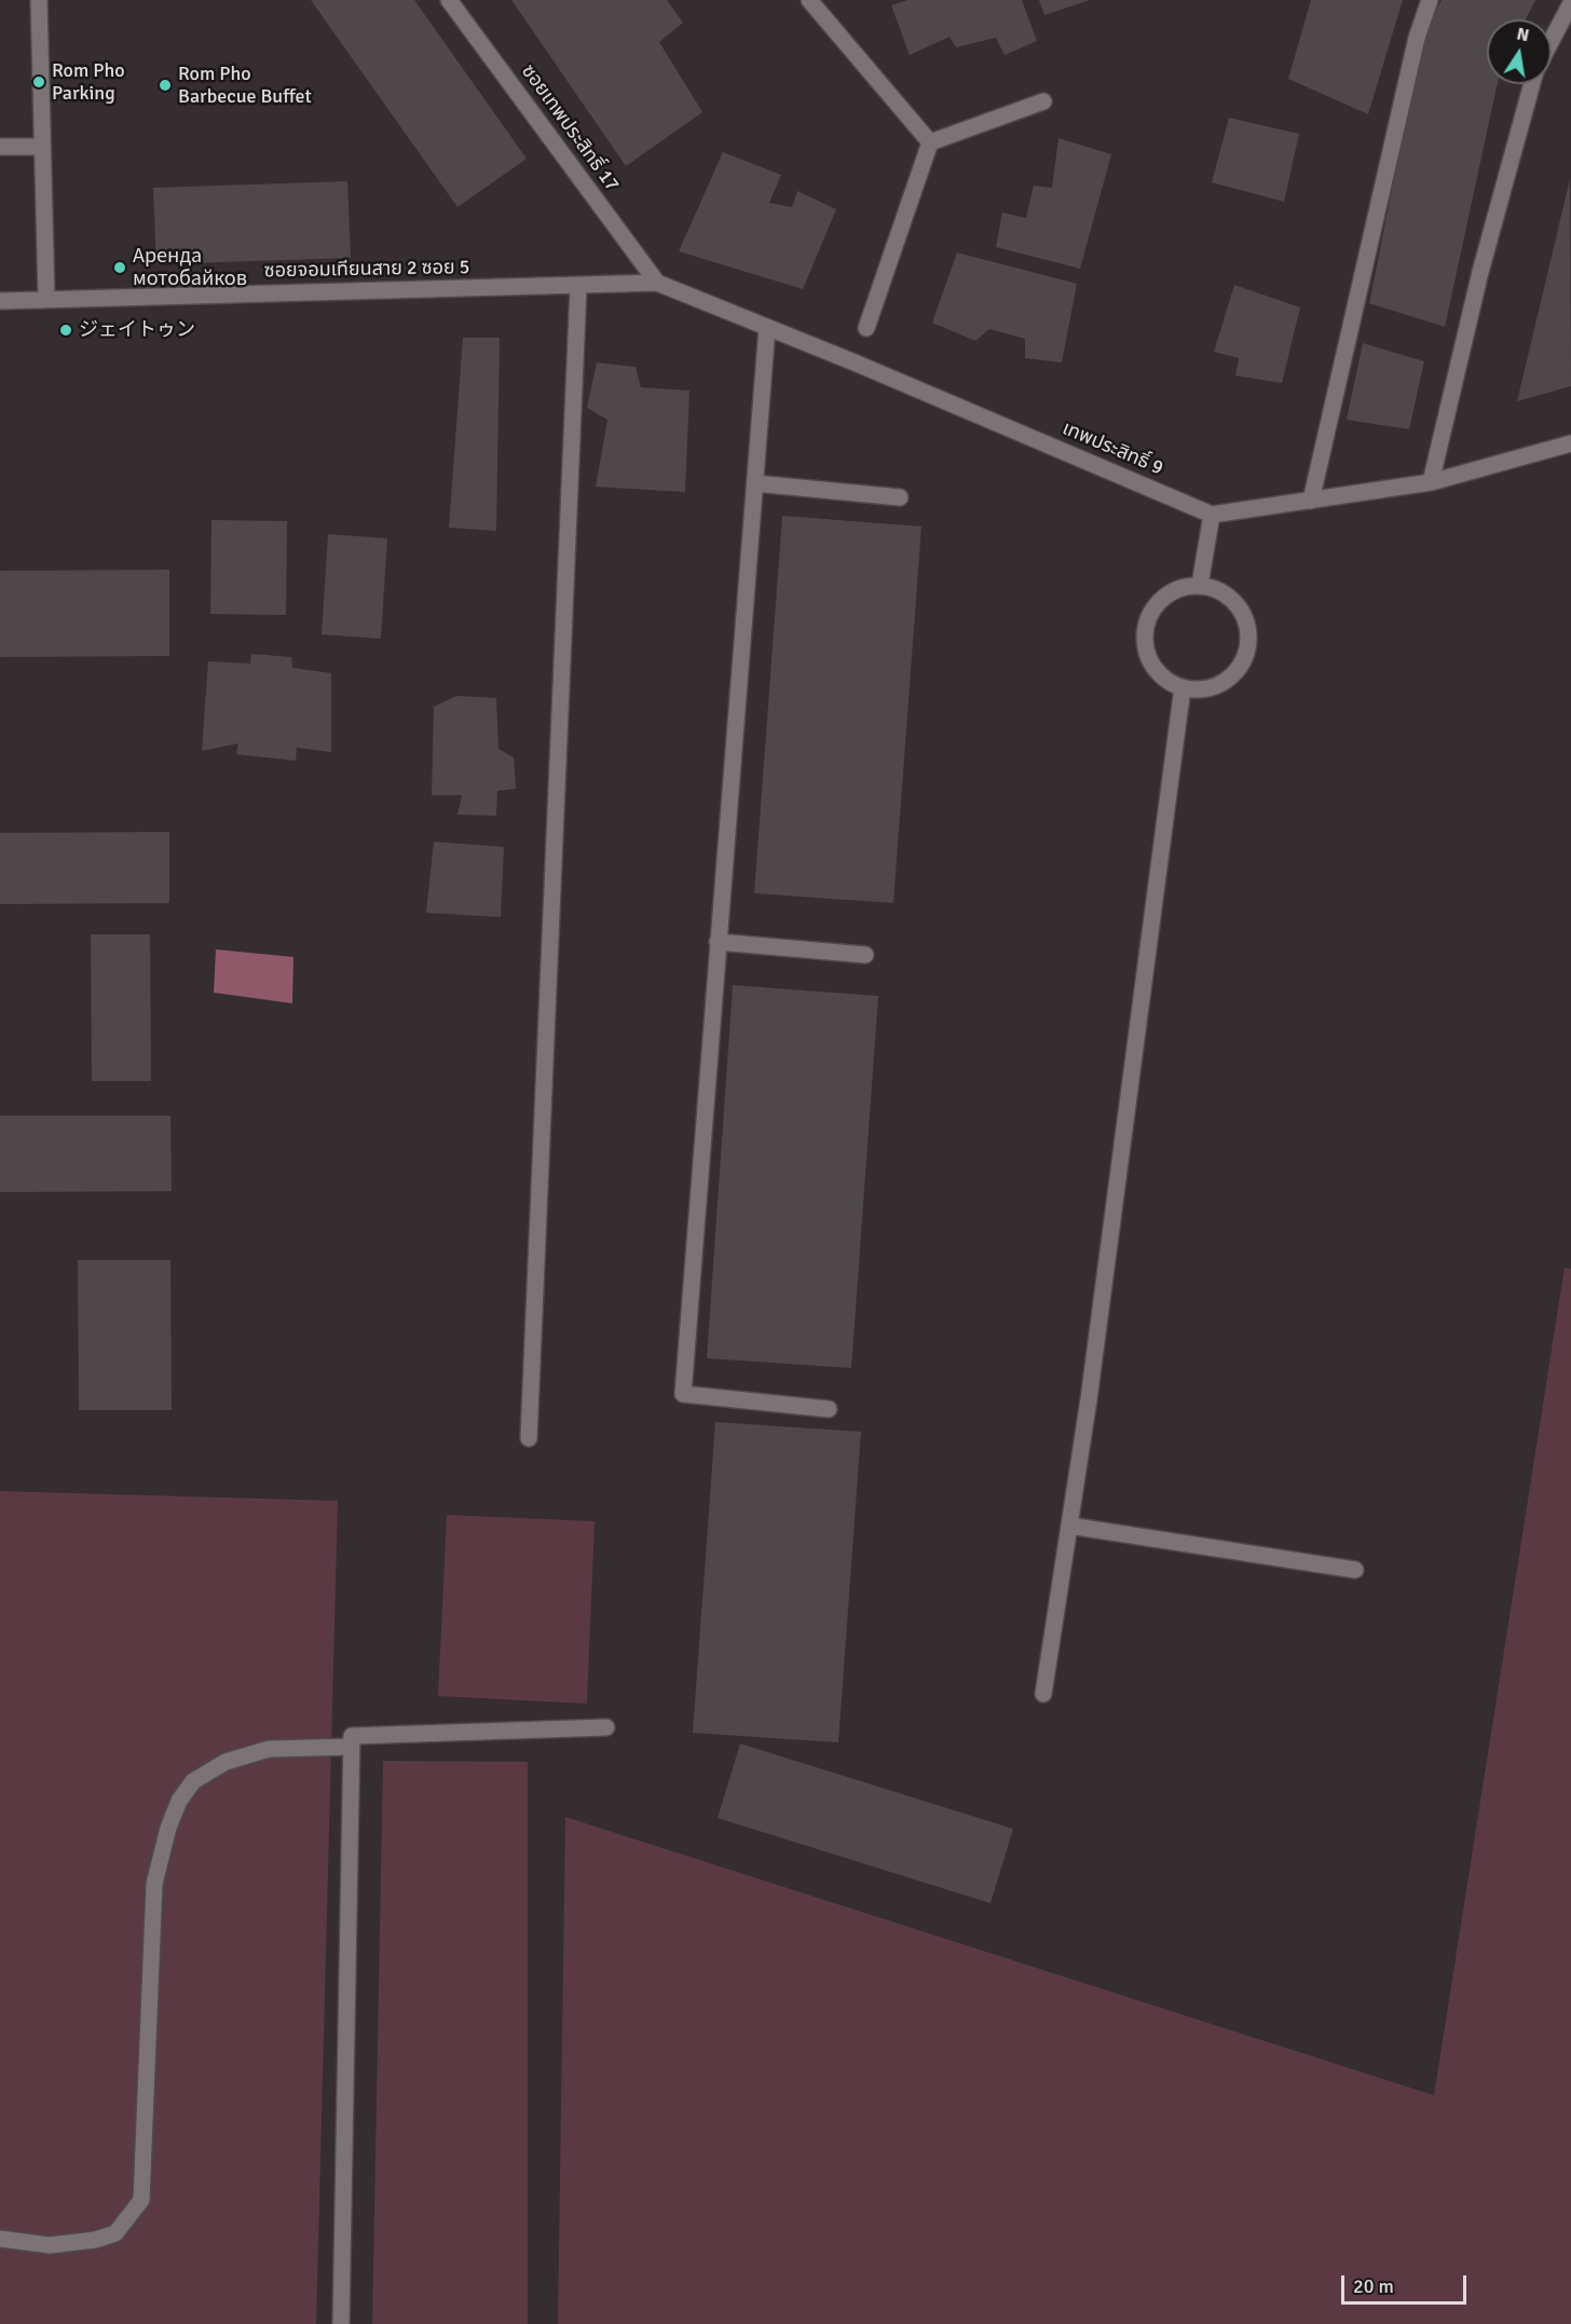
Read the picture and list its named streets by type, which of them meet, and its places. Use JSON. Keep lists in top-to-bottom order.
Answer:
{
  "streets": {
    "street": ["ซอยเทพประสิทธิ์ 17", "ซอยจอมเทียนสาย 2 ซอย 5", "เทพประสิทธิ์ 9"]
  },
  "crossings": [
    ["ซอยเทพประสิทธิ์ 17", "ซอยจอมเทียนสาย 2 ซอย 5"],
    ["ซอยเทพประสิทธิ์ 17", "เทพประสิทธิ์ 9"],
    ["ซอยจอมเทียนสาย 2 ซอย 5", "เทพประสิทธิ์ 9"]
  ],
  "places": [
    "Rom Pho Parking",
    "Rom Pho Barbecue Buffet",
    "Аренда мотобайков",
    "ジェイトゥン"
  ],
  "scale_bar": "20 m",
  "north": "top"
}
